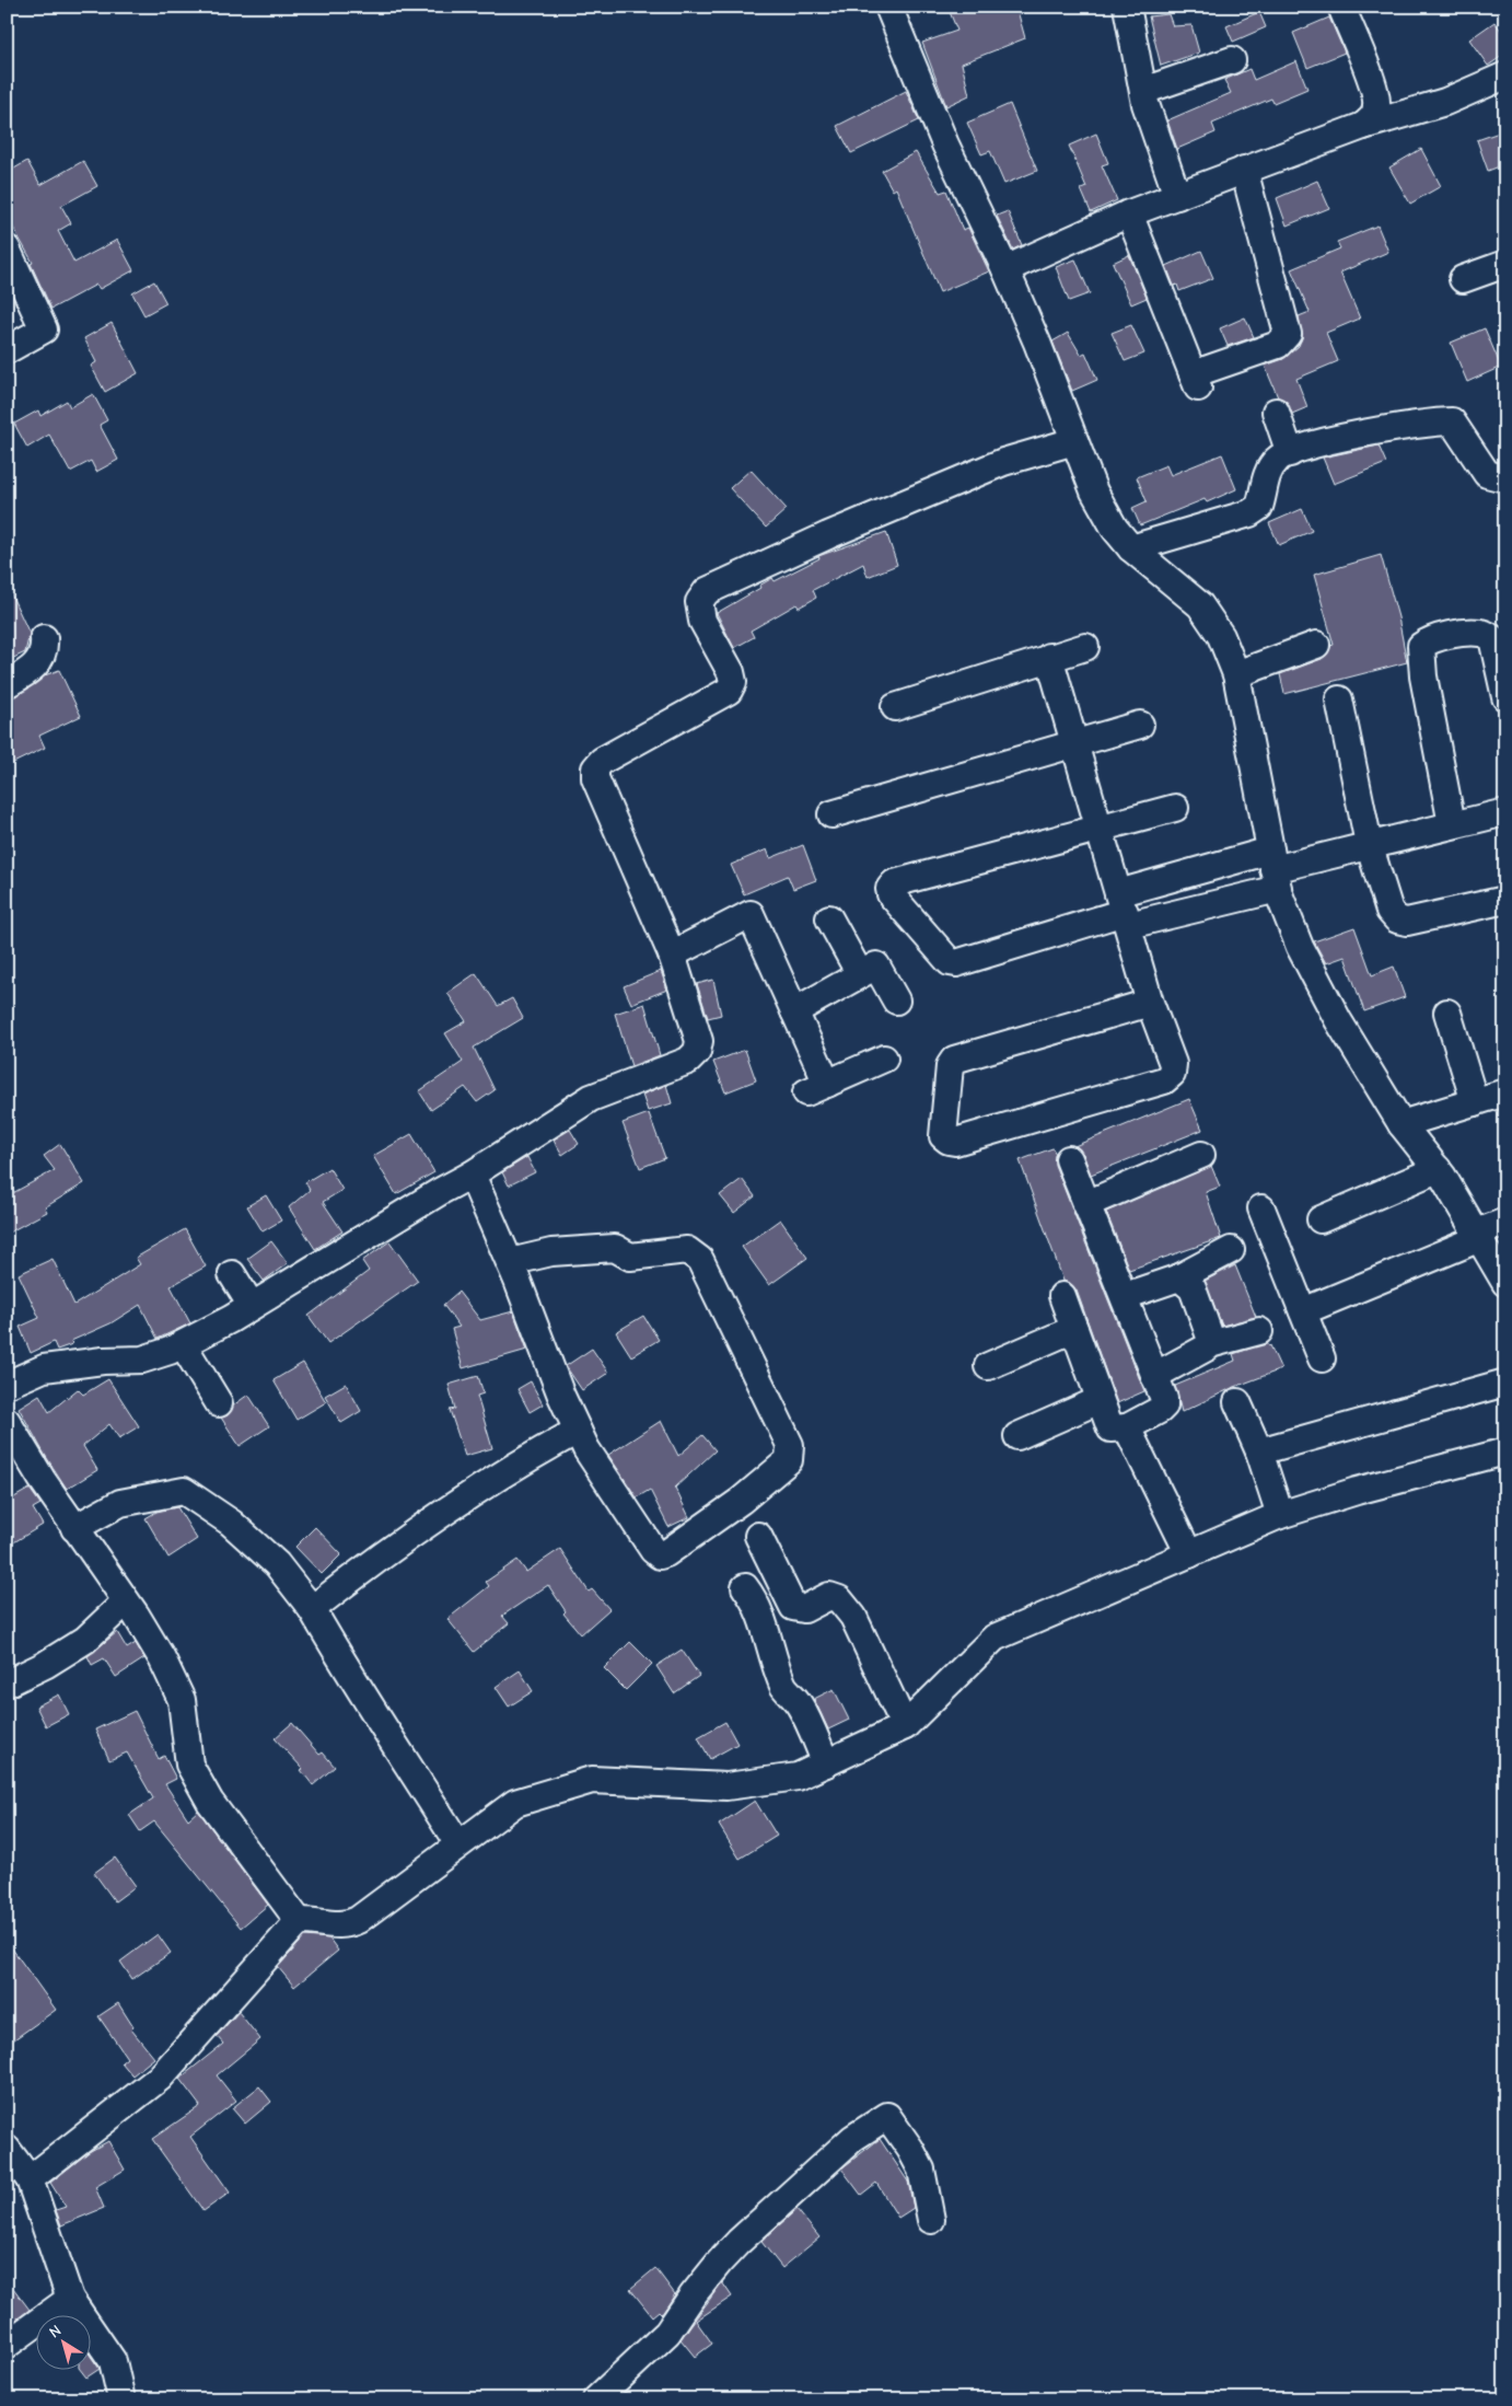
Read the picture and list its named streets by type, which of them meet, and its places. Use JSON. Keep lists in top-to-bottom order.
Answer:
{
  "north": "top left"
}
